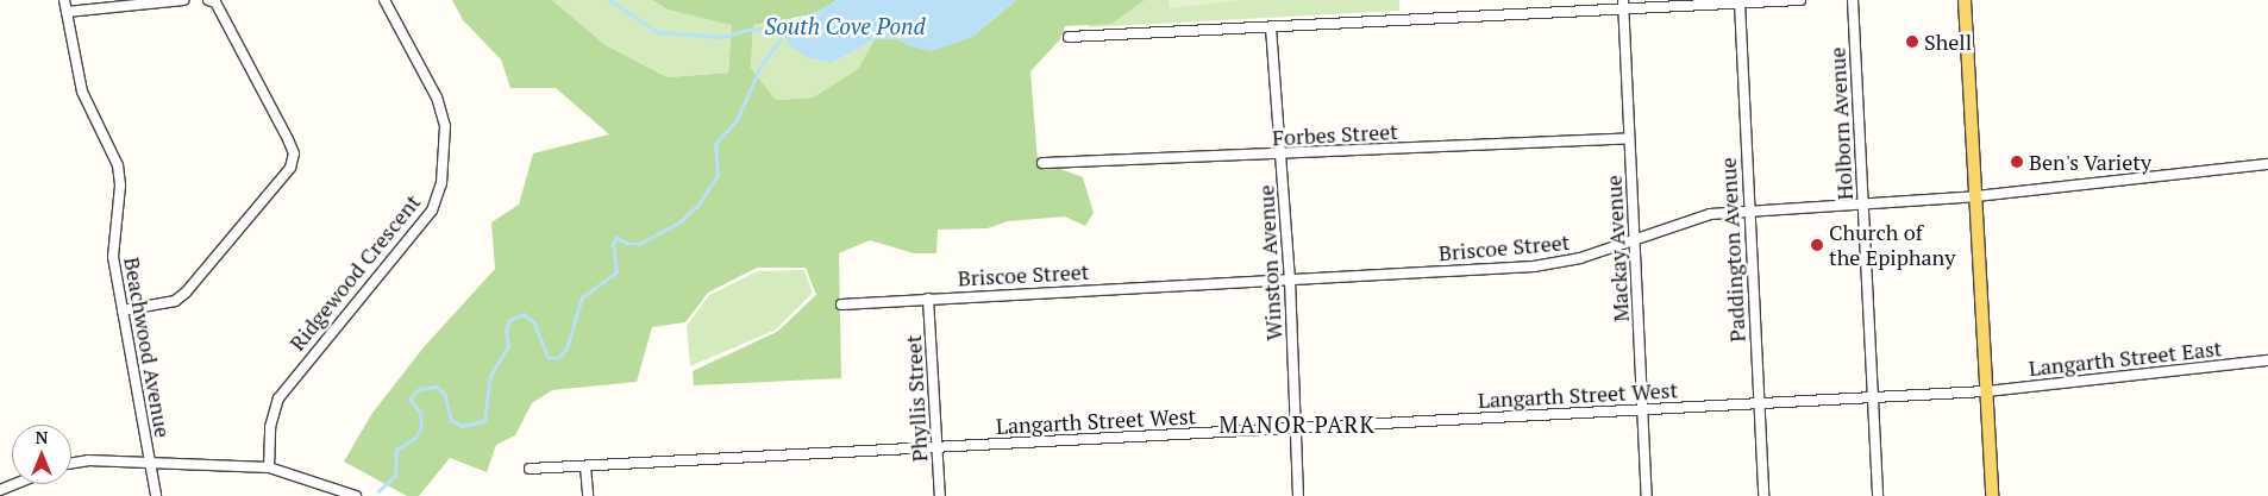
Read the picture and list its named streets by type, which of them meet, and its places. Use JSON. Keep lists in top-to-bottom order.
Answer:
{
  "streets": {
    "street": [
      "Holborn Avenue",
      "Forbes Street",
      "Briscoe Street",
      "Mackay Avenue",
      "Paddington Avenue",
      "Winston Avenue",
      "Ridgewood Crescent",
      "Beachwood Avenue",
      "Langarth Street East",
      "Langarth Street West",
      "Phyllis Street"
    ]
  },
  "crossings": [
    ["Holborn Avenue", "Briscoe Street"],
    ["Holborn Avenue", "Langarth Street West"],
    ["Forbes Street", "Mackay Avenue"],
    ["Forbes Street", "Winston Avenue"],
    ["Briscoe Street", "Mackay Avenue"],
    ["Briscoe Street", "Paddington Avenue"],
    ["Briscoe Street", "Winston Avenue"],
    ["Briscoe Street", "Phyllis Street"],
    ["Mackay Avenue", "Langarth Street West"],
    ["Paddington Avenue", "Langarth Street West"],
    ["Winston Avenue", "Langarth Street West"],
    ["Langarth Street East", "Langarth Street West"],
    ["Langarth Street West", "Phyllis Street"]
  ],
  "districts": ["MANOR PARK"],
  "water": ["South Cove Pond"],
  "places": ["Shell", "Ben's Variety", "Church of the Epiphany"],
  "north": "top"
}
